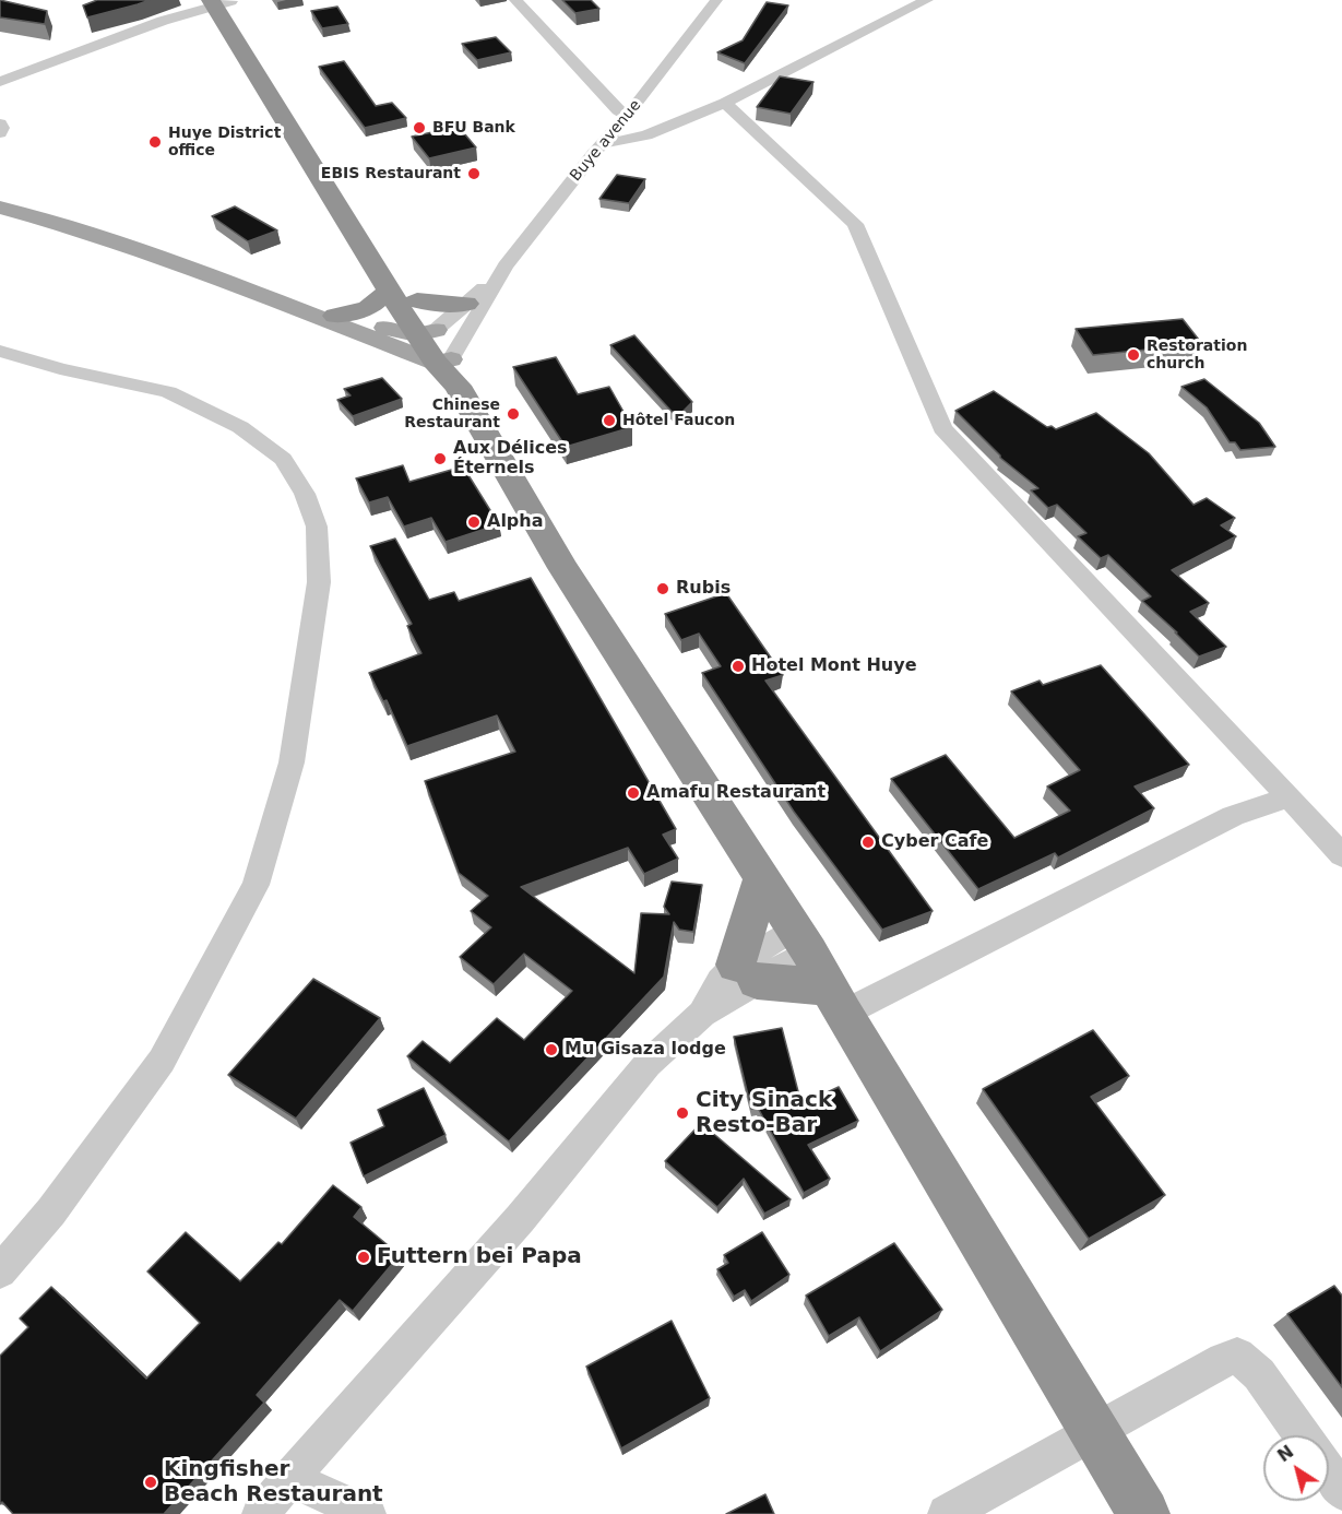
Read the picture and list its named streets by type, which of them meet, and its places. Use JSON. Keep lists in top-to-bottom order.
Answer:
{
  "streets": {
    "street": ["Buye avenue"]
  },
  "places": [
    "BFU Bank",
    "Huye District office",
    "EBIS Restaurant",
    "Restoration church",
    "Chinese Restaurant",
    "Hôtel Faucon",
    "Aux Délices Éternels",
    "Alpha",
    "Rubis",
    "Hotel Mont Huye",
    "Amafu Restaurant",
    "Cyber Cafe",
    "Mu Gisaza lodge",
    "City Sinack Resto-Bar",
    "Futtern bei Papa",
    "Kingfisher Beach Restaurant"
  ],
  "north": "top left"
}
